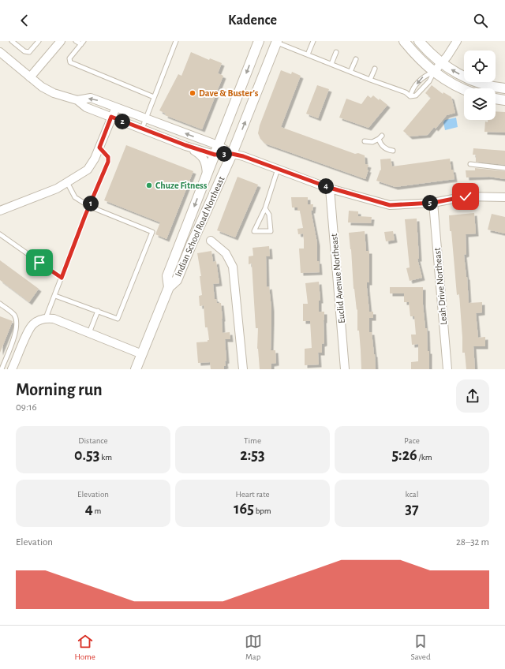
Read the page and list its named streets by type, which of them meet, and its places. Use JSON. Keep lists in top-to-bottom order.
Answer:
{
  "streets": {
    "street": ["Indian School Road Northeast", "Euclid Avenue Northeast", "Leah Drive Northeast"]
  },
  "places": ["Dave & Buster's", "Chuze Fitness"],
  "page": {
    "header": "Kadence",
    "pins": [
      "2",
      "3",
      "4",
      "5",
      "1"
    ],
    "heading": ["Morning run", "09:16"],
    "stats": [
      ["Distance", "0.53 km"],
      ["Time", "2:53"],
      ["Pace", "5:26 /km"],
      ["Elevation", "4 m"],
      ["Heart rate", "165 bpm"],
      ["kcal", "37"]
    ],
    "chart": ["Elevation", "28–32 m"],
    "tabs": ["Home", "Map", "Saved"]
  }
}
